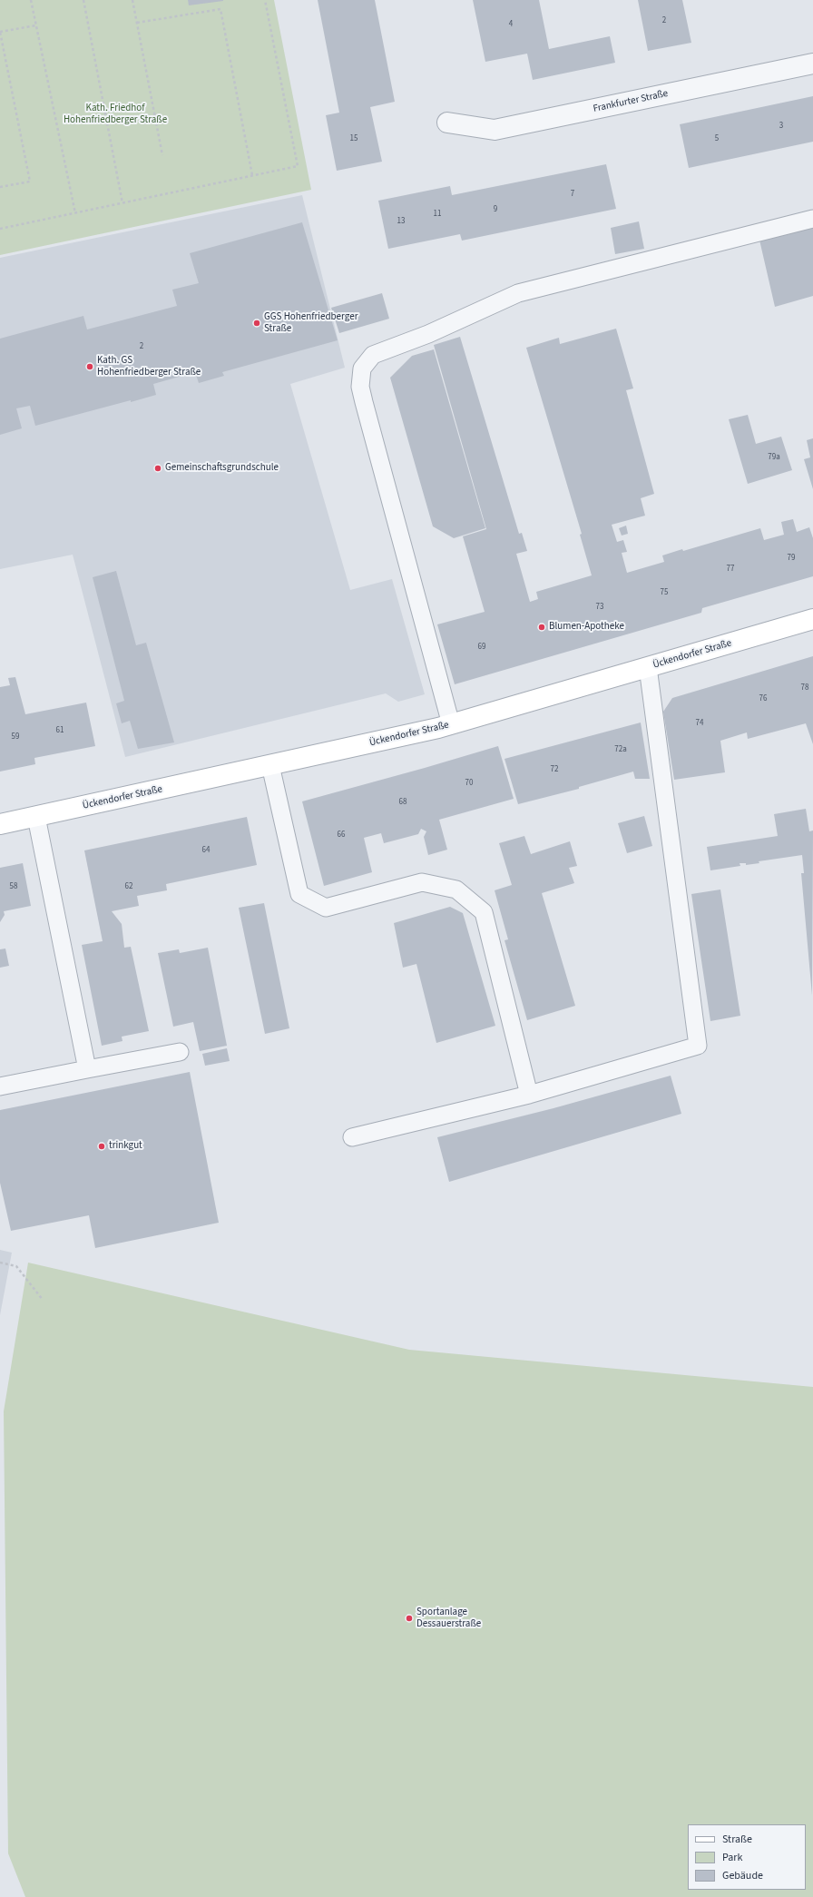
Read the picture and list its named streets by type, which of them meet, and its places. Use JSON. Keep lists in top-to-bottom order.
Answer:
{
  "streets": {
    "main road": ["Ückendorfer Straße"],
    "street": ["Frankfurter Straße"]
  },
  "parks": ["Kath. Friedhof Hohenfriedberger Straße"],
  "places": [
    "GGS Hohenfriedberger Straße",
    "Kath. GS Hohenfriedberger Straße",
    "Gemeinschaftsgrundschule",
    "Blumen-Apotheke",
    "trinkgut",
    "Sportanlage Dessauerstraße"
  ],
  "house_numbers": [
    "2",
    "4",
    "3",
    "15",
    "5",
    "7",
    "9",
    "11",
    "13",
    "2",
    "79a",
    "79",
    "77",
    "75",
    "73",
    "69",
    "78",
    "76",
    "74",
    "61",
    "59",
    "72a",
    "72",
    "70",
    "68",
    "66",
    "64",
    "58",
    "62"
  ],
  "legend": ["Straße", "Park", "Gebäude"]
}
